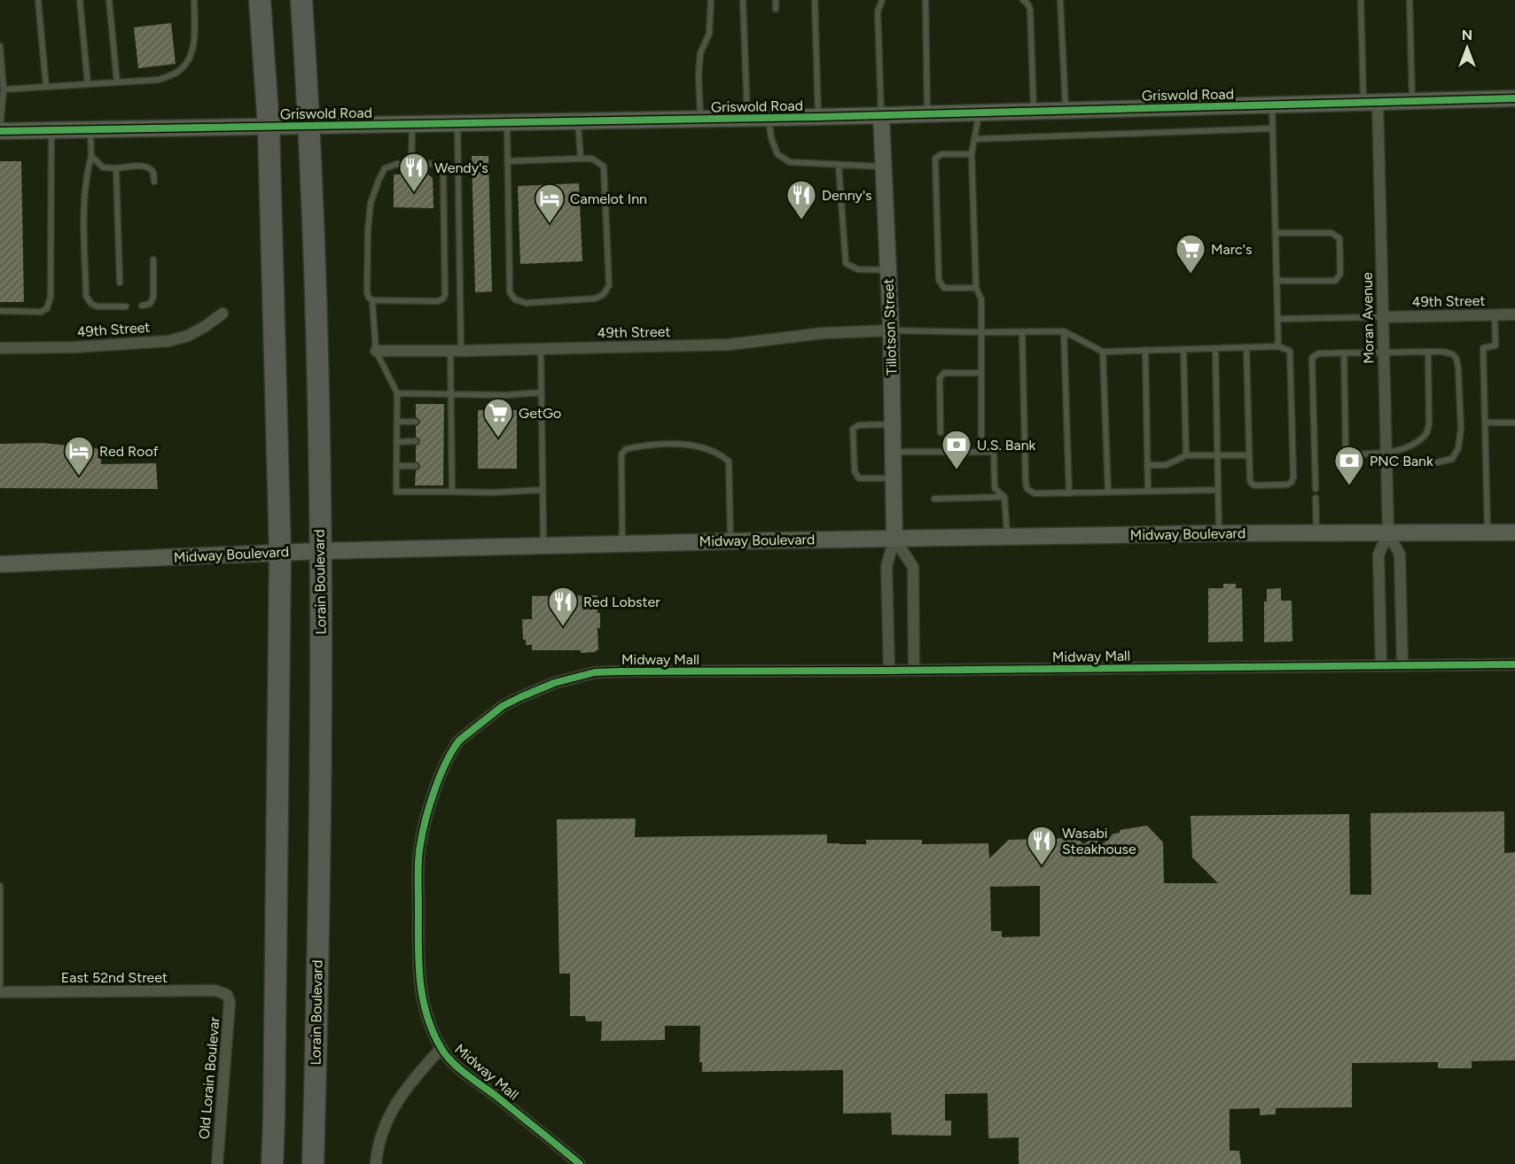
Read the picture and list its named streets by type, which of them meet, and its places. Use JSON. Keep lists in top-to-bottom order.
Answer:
{
  "streets": {
    "highway": ["Lorain Boulevard"],
    "street": [
      "Griswold Road",
      "49th Street",
      "Moran Avenue",
      "Tillotson Street",
      "Midway Boulevard",
      "Midway Mall",
      "East 52nd Street",
      "Old Lorain Boulevar"
    ]
  },
  "crossings": [
    ["Griswold Road", "Moran Avenue"],
    ["Griswold Road", "Tillotson Street"],
    ["Griswold Road", "Lorain Boulevard"],
    ["49th Street", "Moran Avenue"],
    ["49th Street", "Tillotson Street"],
    ["Moran Avenue", "Midway Boulevard"],
    ["Moran Avenue", "Midway Mall"],
    ["Tillotson Street", "Midway Boulevard"],
    ["Tillotson Street", "Midway Mall"],
    ["Midway Boulevard", "Lorain Boulevard"],
    ["East 52nd Street", "Old Lorain Boulevar"]
  ],
  "places": {
    "restaurant": [
      "Wendy's",
      "Denny's",
      "Red Lobster",
      "Wasabi Steakhouse"
    ],
    "hotel": ["Camelot Inn", "Red Roof"],
    "supermarket": ["Marc's", "GetGo"],
    "bank": ["U.S. Bank", "PNC Bank"]
  },
  "north": "top"
}
